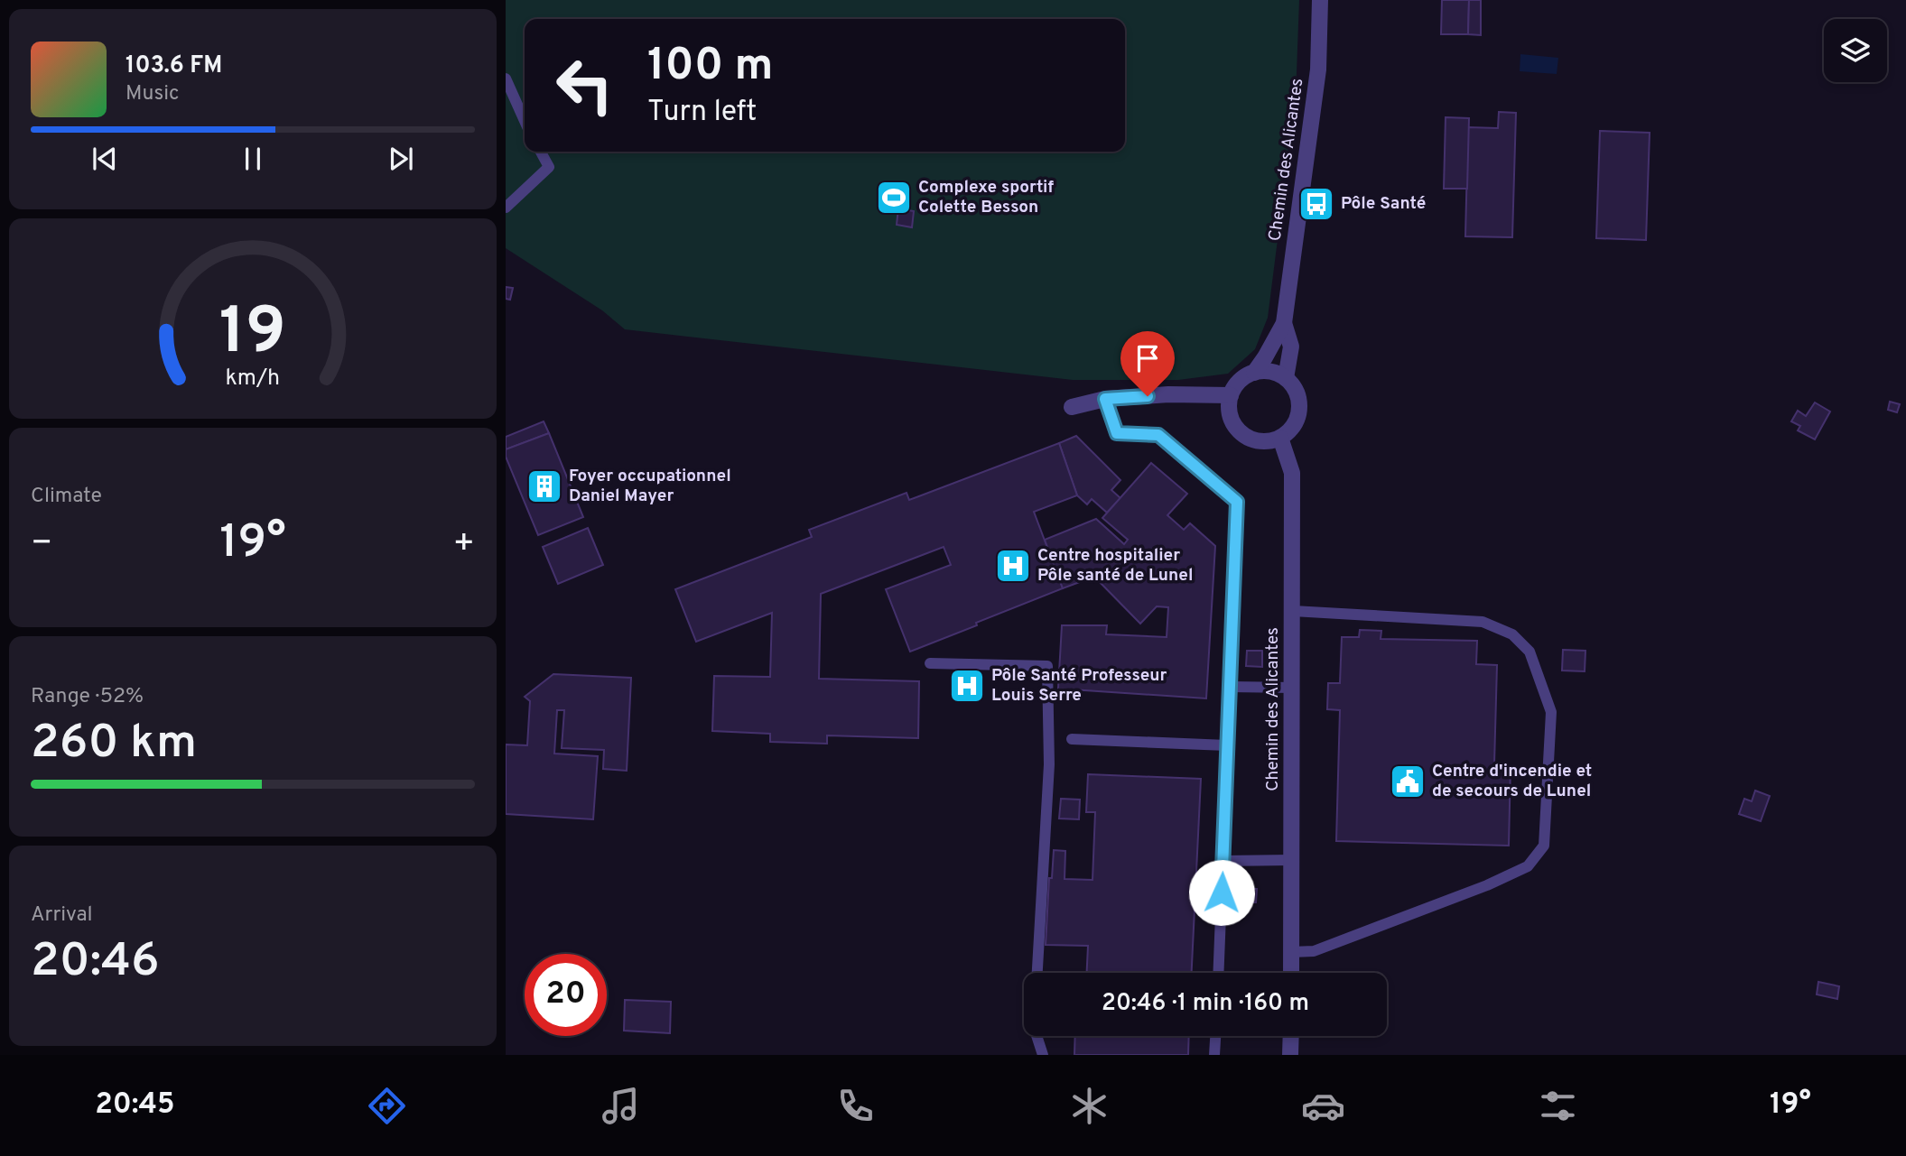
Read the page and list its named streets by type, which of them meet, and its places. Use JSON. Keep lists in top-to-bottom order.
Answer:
{
  "streets": {
    "street": ["Chemin des Alicantes"]
  },
  "places": {
    "sports": ["Complexe sportif Colette Besson"],
    "bus stop": ["Pôle Santé"],
    "building": ["Foyer occupationnel Daniel Mayer"],
    "hospital": ["Centre hospitalier Pôle santé de Lunel", "Pôle Santé Professeur Louis Serre"],
    "public building": ["Centre d'incendie et de secours de Lunel"]
  },
  "page": {
    "turn": ["100 m", "Turn left"],
    "song": ["103.6 FM", "Music"],
    "tile": [
      "Climate",
      ["Range · 52%", "260 km"],
      ["Arrival", "20:46"]
    ],
    "heat": ["−", "19°", "+"],
    "limit": "20",
    "trip": "20:46 · 1 min · 160 m",
    "tabs": ["20:45", "19°"],
    "gauge": ["19", "km/h"]
  }
}
